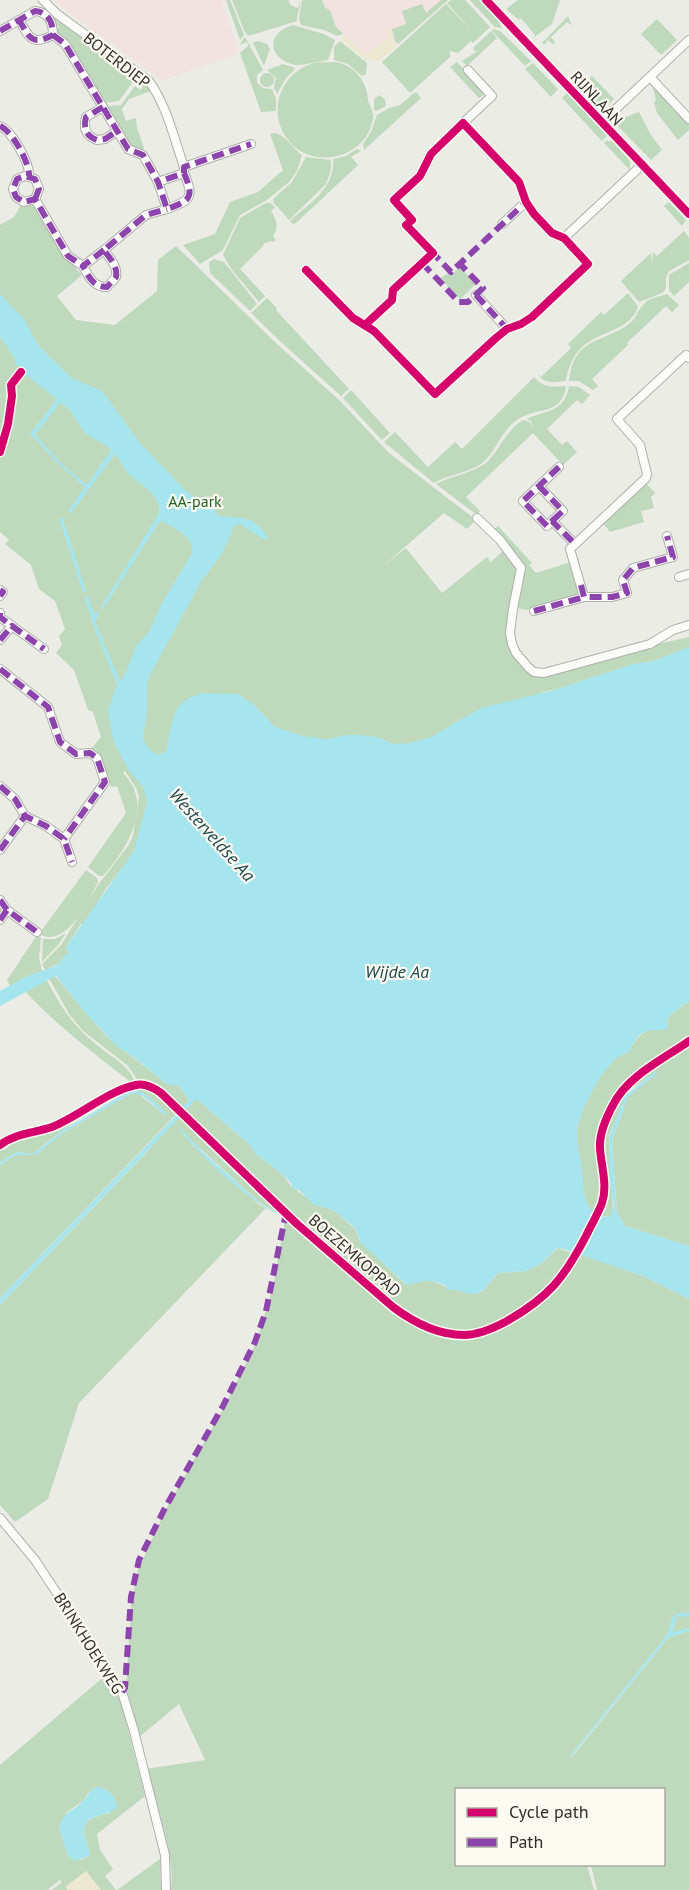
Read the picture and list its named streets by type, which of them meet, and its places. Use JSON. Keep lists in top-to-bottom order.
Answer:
{
  "streets": {
    "street": ["BOTERDIEP", "RIJNLAAN", "BRINKHOEKWEG"],
    "cycle path": ["BOEZEMKOPPAD"]
  },
  "water": ["Westerveldse Aa", "Wijde Aa"],
  "parks": ["AA-park"],
  "legend": ["Cycle path", "Path"]
}
